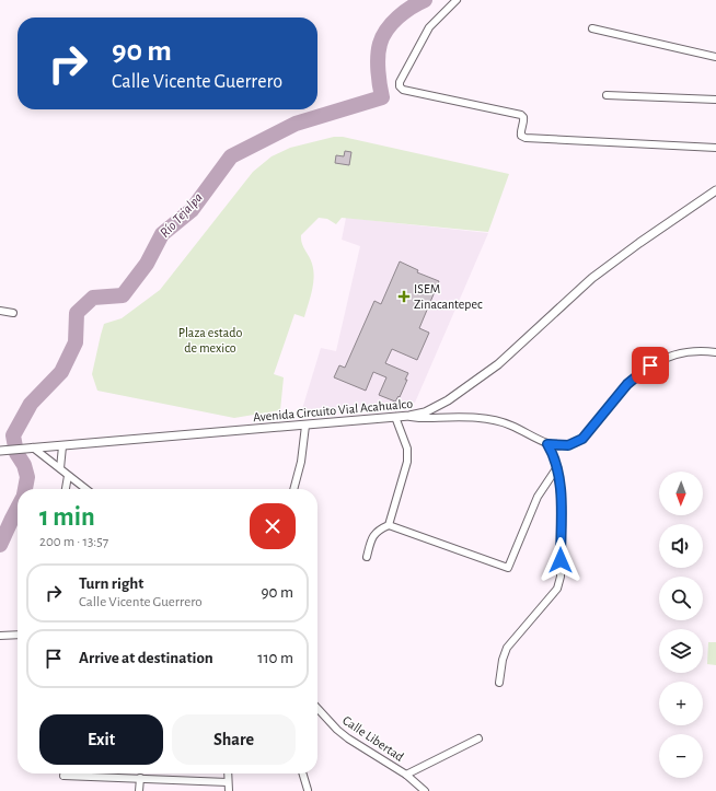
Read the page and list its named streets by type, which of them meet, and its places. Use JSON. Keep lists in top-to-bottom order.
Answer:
{
  "streets": {
    "street": ["Avenida Circuito Vial Acahualco", "Calle Libertad"]
  },
  "water": ["Río Tejalpa"],
  "parks": ["Plaza estado de mexico"],
  "places": {
    "health": ["ISEM Zinacantepec"]
  },
  "north": "bottom",
  "page": {
    "turn": ["90 m", "Calle Vicente Guerrero"],
    "map_buttons": ["+", "−"],
    "heading": ["1 min", "200 m · 13:57"],
    "list": [
      {
        "name": "Turn right",
        "note": "Calle Vicente Guerrero",
        "value": "90 m"
      },
      {
        "name": "Arrive at destination",
        "value": "110 m"
      }
    ],
    "buttons": ["Exit", "Share"]
  }
}
